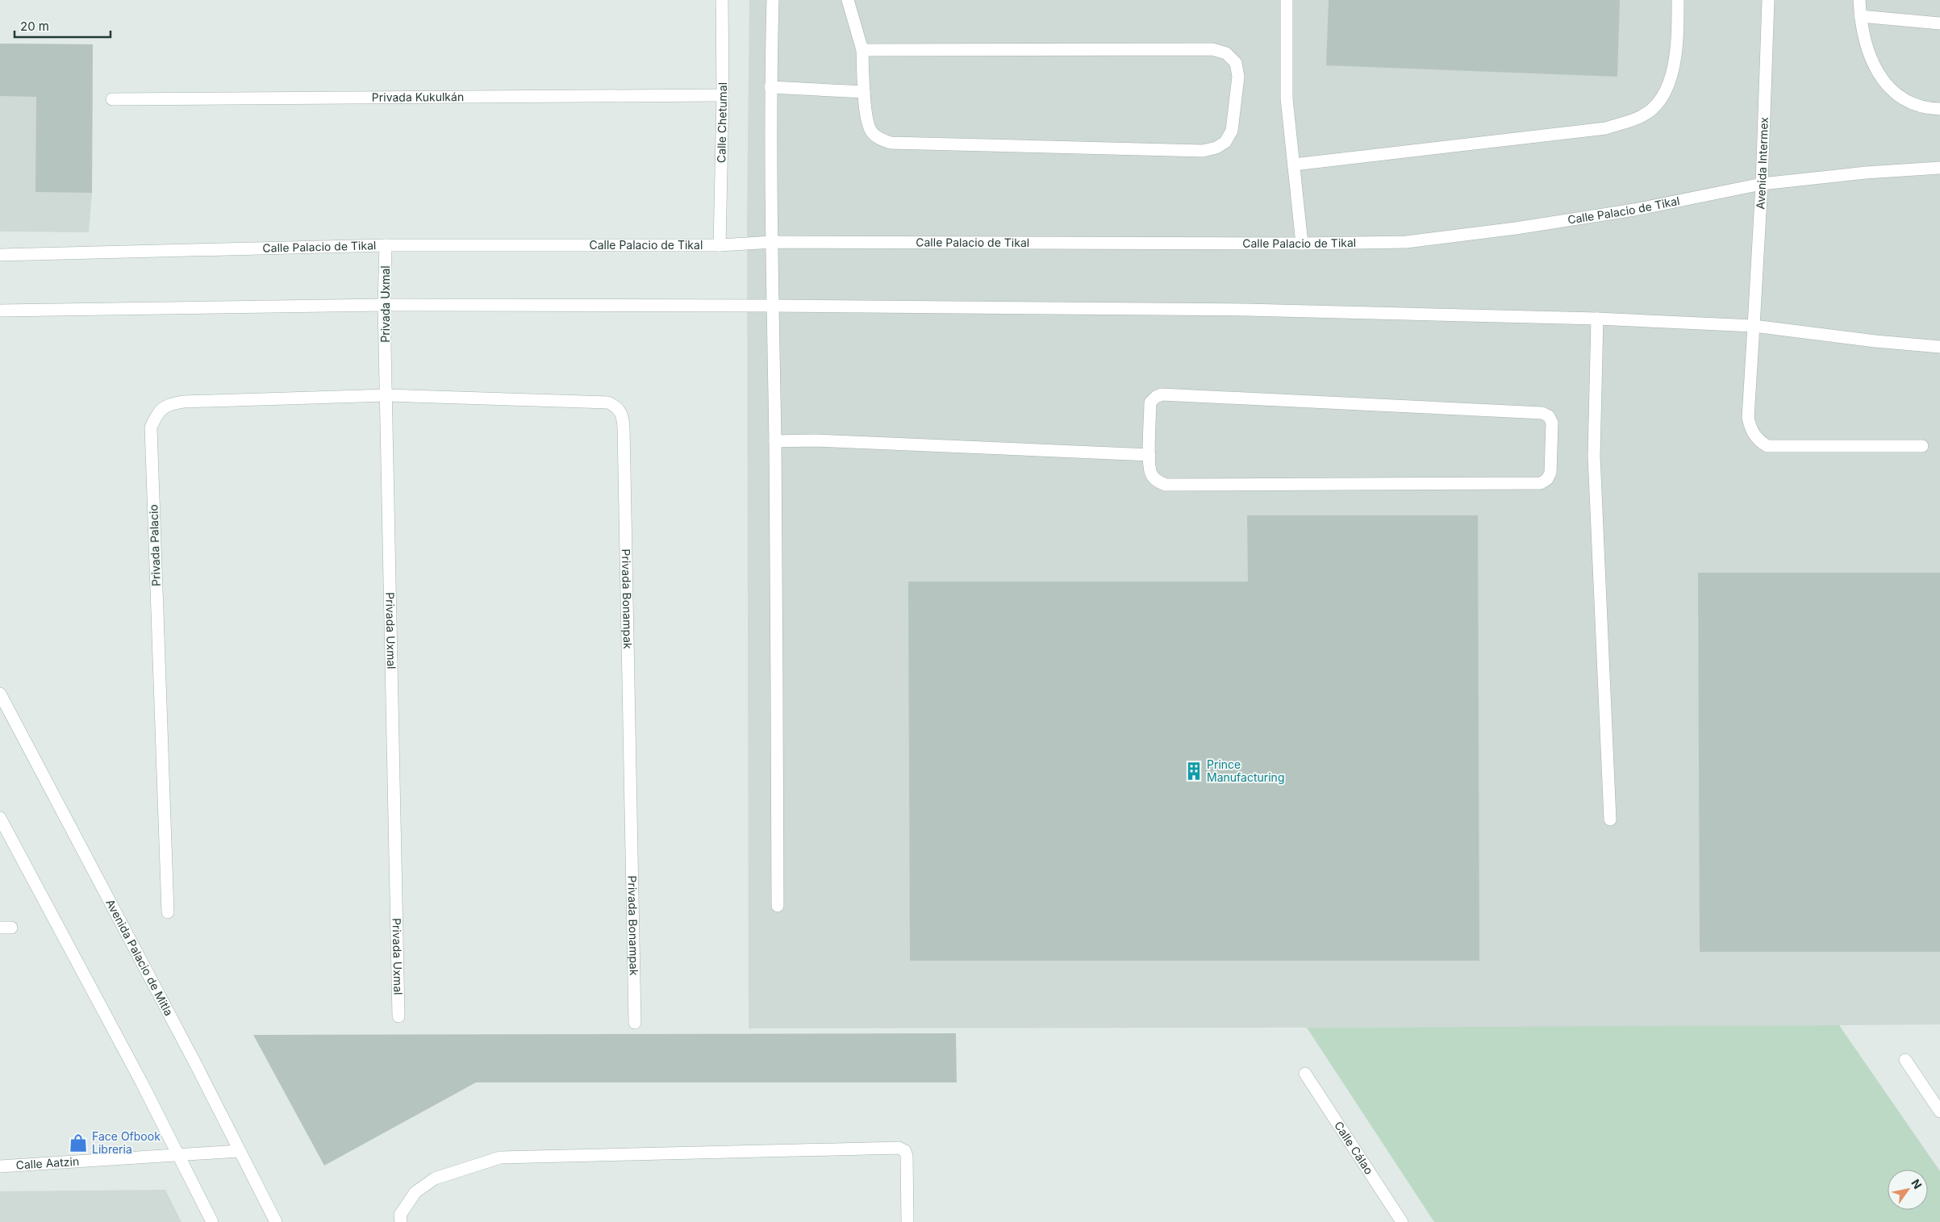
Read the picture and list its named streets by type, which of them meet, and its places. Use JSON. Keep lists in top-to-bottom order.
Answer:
{
  "streets": {
    "street": [
      "Privada Kukulkán",
      "Calle Chetumal",
      "Avenida Intermex",
      "Calle Palacio de Tikal",
      "Privada Uxmal",
      "Privada Palacio",
      "Privada Bonampak",
      "Avenida Palacio de Mitla",
      "Calle Cálao",
      "Calle Aatzin"
    ]
  },
  "crossings": [
    ["Privada Kukulkán", "Calle Chetumal"],
    ["Calle Chetumal", "Calle Palacio de Tikal"],
    ["Avenida Intermex", "Calle Palacio de Tikal"],
    ["Calle Palacio de Tikal", "Privada Uxmal"],
    ["Privada Uxmal", "Privada Palacio"],
    ["Privada Uxmal", "Privada Bonampak"],
    ["Privada Palacio", "Privada Bonampak"],
    ["Avenida Palacio de Mitla", "Calle Aatzin"]
  ],
  "places": {
    "building": ["Prince Manufacturing"],
    "shop": ["Face Ofbook Libreria"]
  },
  "scale_bar": "20 m",
  "north": "top right"
}
